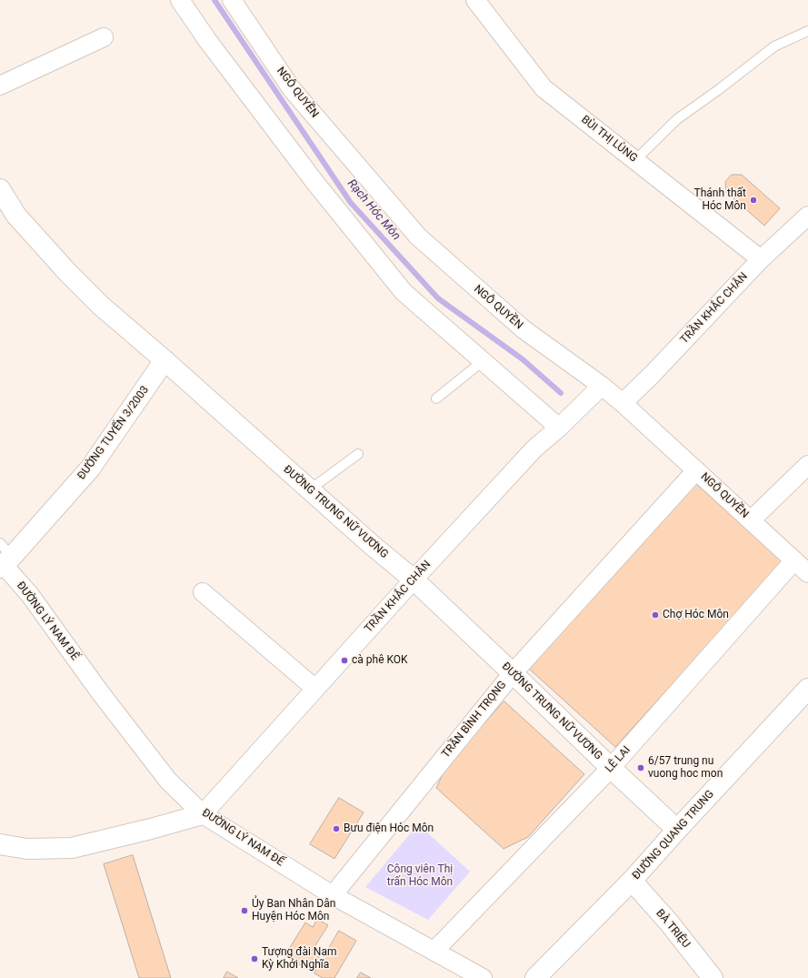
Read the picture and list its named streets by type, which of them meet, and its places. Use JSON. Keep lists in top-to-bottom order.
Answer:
{
  "streets": {
    "main road": [
      "ĐƯỜNG TUYẾN 3/2003",
      "ĐƯỜNG TRƯNG NỮ VƯƠNG",
      "ĐƯỜNG QUANG TRUNG",
      "BÀ TRIỆU"
    ],
    "street": [
      "NGÔ QUYỀN",
      "BÙI THỊ LÙNG",
      "TRẦN KHẮC CHÂN",
      "ĐƯỜNG LÝ NAM ĐẾ",
      "TRẦN BÌNH TRỌNG",
      "LÊ LAI"
    ]
  },
  "crossings": [
    ["NGÔ QUYỀN", "TRẦN KHẮC CHÂN"],
    ["NGÔ QUYỀN", "TRẦN BÌNH TRỌNG"],
    ["NGÔ QUYỀN", "LÊ LAI"],
    ["BÙI THỊ LÙNG", "TRẦN KHẮC CHÂN"],
    ["TRẦN KHẮC CHÂN", "ĐƯỜNG TRƯNG NỮ VƯƠNG"],
    ["TRẦN KHẮC CHÂN", "ĐƯỜNG LÝ NAM ĐẾ"],
    ["ĐƯỜNG TUYẾN 3/2003", "ĐƯỜNG TRƯNG NỮ VƯƠNG"],
    ["ĐƯỜNG TUYẾN 3/2003", "ĐƯỜNG LÝ NAM ĐẾ"],
    ["ĐƯỜNG TRƯNG NỮ VƯƠNG", "TRẦN BÌNH TRỌNG"],
    ["ĐƯỜNG TRƯNG NỮ VƯƠNG", "LÊ LAI"],
    ["ĐƯỜNG TRƯNG NỮ VƯƠNG", "ĐƯỜNG QUANG TRUNG"],
    ["ĐƯỜNG LÝ NAM ĐẾ", "TRẦN BÌNH TRỌNG"],
    ["ĐƯỜNG LÝ NAM ĐẾ", "LÊ LAI"],
    ["ĐƯỜNG QUANG TRUNG", "BÀ TRIỆU"]
  ],
  "water": ["Rạch Hóc Môn"],
  "parks": ["Công viên Thị trấn Hóc Môn"],
  "places": [
    "Thánh thất Hóc Môn",
    "Chợ Hóc Môn",
    "cà phê KOK",
    "6/57 trung nu vuong hoc mon",
    "Bưu điện Hóc Môn",
    "Ủy Ban Nhân Dân Huyện Hóc Môn",
    "Tượng đài Nam Kỳ Khởi Nghĩa"
  ]
}
